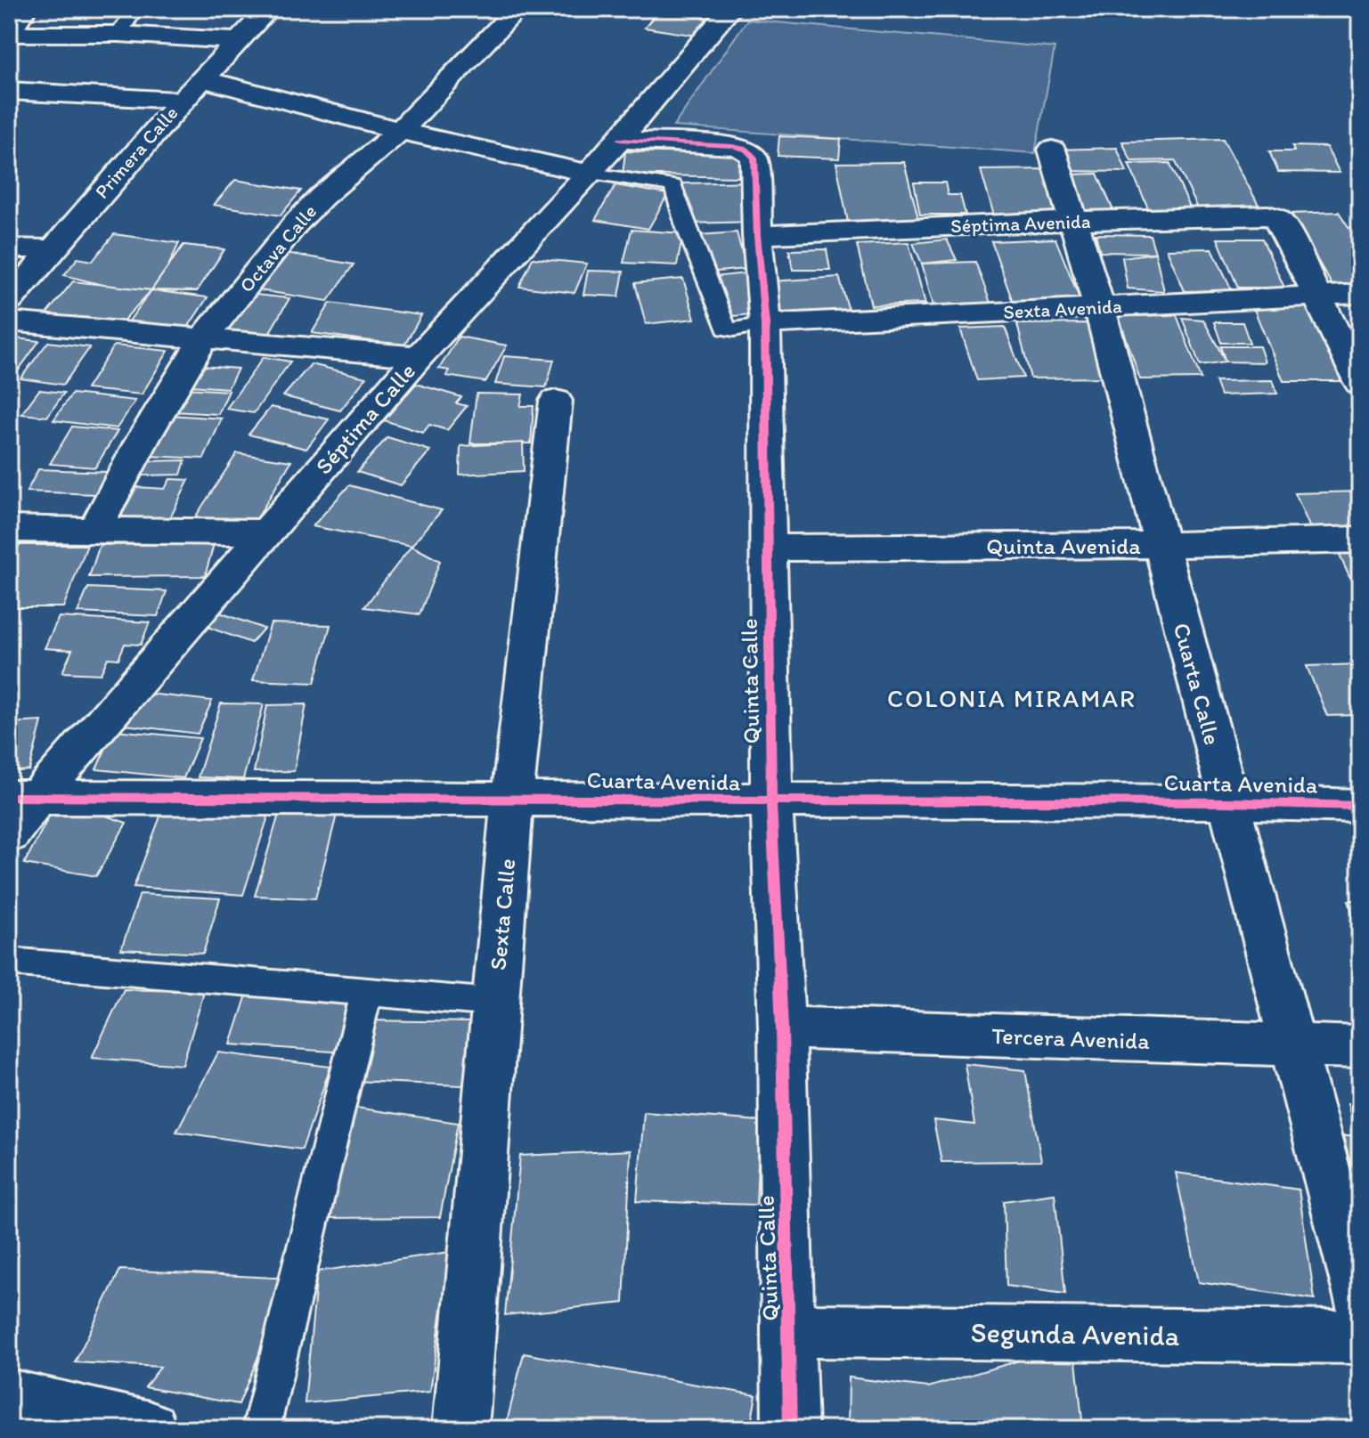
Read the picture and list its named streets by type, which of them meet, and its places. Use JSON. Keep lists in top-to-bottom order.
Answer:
{
  "streets": {
    "street": [
      "Primera Calle",
      "Séptima Avenida",
      "Octava Calle",
      "Sexta Avenida",
      "Séptima Calle",
      "Quinta Avenida",
      "Quinta Calle",
      "Cuarta Calle",
      "Cuarta Avenida",
      "Sexta Calle",
      "Tercera Avenida",
      "Segunda Avenida"
    ]
  },
  "crossings": [
    ["Séptima Avenida", "Sexta Avenida"],
    ["Séptima Avenida", "Quinta Calle"],
    ["Séptima Avenida", "Cuarta Calle"],
    ["Sexta Avenida", "Quinta Calle"],
    ["Sexta Avenida", "Cuarta Calle"],
    ["Séptima Calle", "Quinta Calle"],
    ["Séptima Calle", "Cuarta Avenida"],
    ["Quinta Avenida", "Quinta Calle"],
    ["Quinta Avenida", "Cuarta Calle"],
    ["Quinta Calle", "Cuarta Avenida"],
    ["Quinta Calle", "Tercera Avenida"],
    ["Quinta Calle", "Segunda Avenida"],
    ["Cuarta Calle", "Cuarta Avenida"],
    ["Cuarta Calle", "Tercera Avenida"],
    ["Cuarta Avenida", "Sexta Calle"]
  ],
  "districts": ["COLONIA MIRAMAR"]
}
